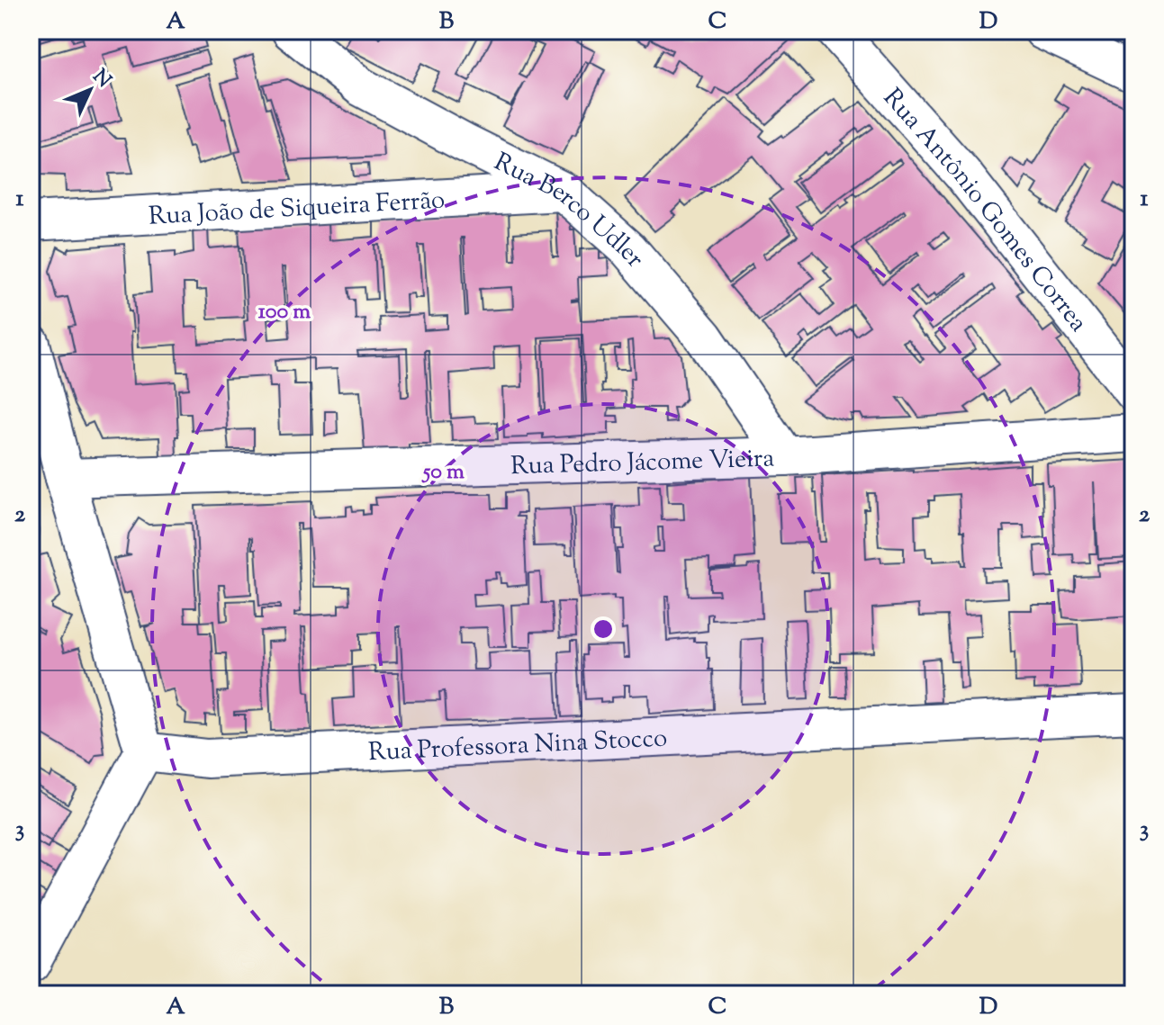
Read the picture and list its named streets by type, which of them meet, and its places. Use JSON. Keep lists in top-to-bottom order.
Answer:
{
  "streets": {
    "street": [
      "Rua João de Siqueira Ferrão",
      "Rua Antônio Gomes Correa",
      "Rua Berco Udler",
      "Rua Pedro Jácome Vieira",
      "Rua Professora Nina Stocco"
    ]
  },
  "crossings": [
    ["Rua João de Siqueira Ferrão", "Rua Berco Udler"],
    ["Rua Berco Udler", "Rua Pedro Jácome Vieira"]
  ],
  "north": "top right",
  "grid": {
    "columns": [
      "A",
      "B",
      "C",
      "D"
    ],
    "rows": ["1", "2", "3"]
  },
  "rings": ["100 m", "50 m"]
}
